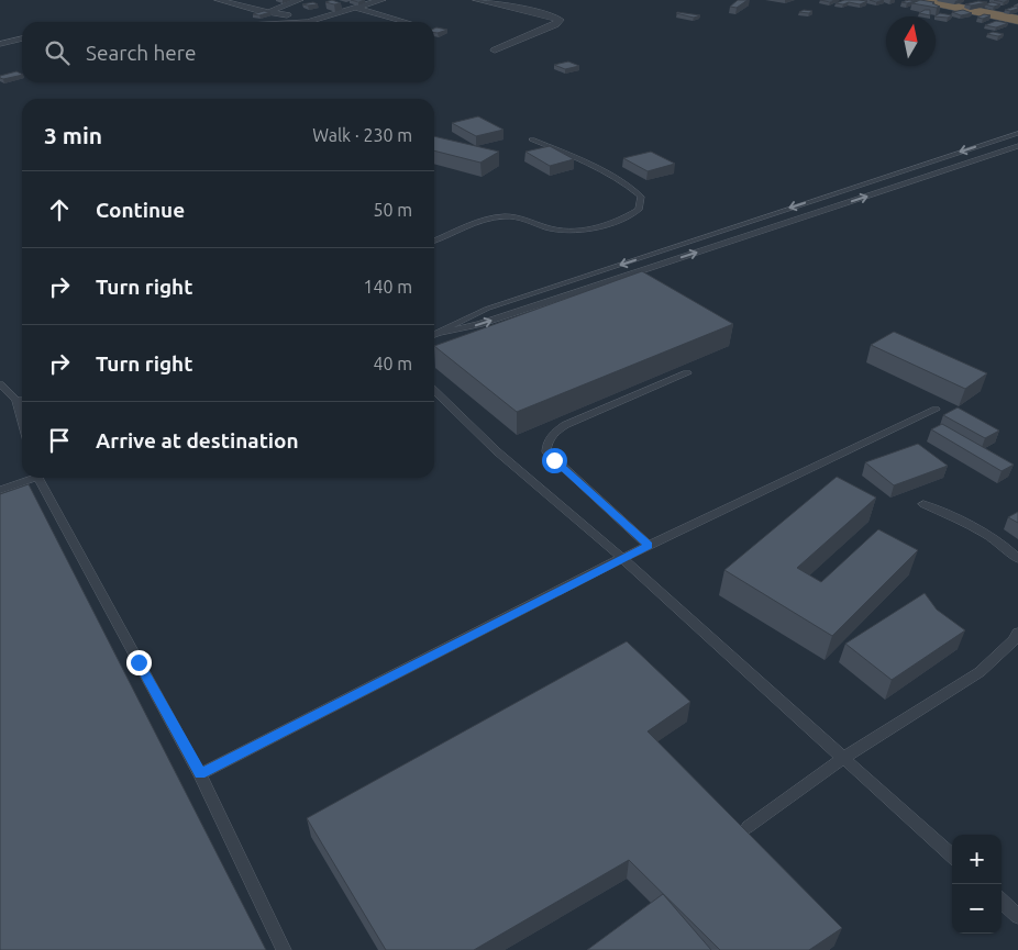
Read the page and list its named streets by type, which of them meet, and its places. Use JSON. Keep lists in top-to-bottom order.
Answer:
{
  "north": "top",
  "page": {
    "search": "Search here",
    "heading": ["3 min", "Walk · 230 m"],
    "list": [
      ["Continue", "50 m"],
      ["Turn right", "140 m"],
      ["Turn right", "40 m"],
      "Arrive at destination"
    ],
    "map_buttons": ["+", "−"]
  }
}
